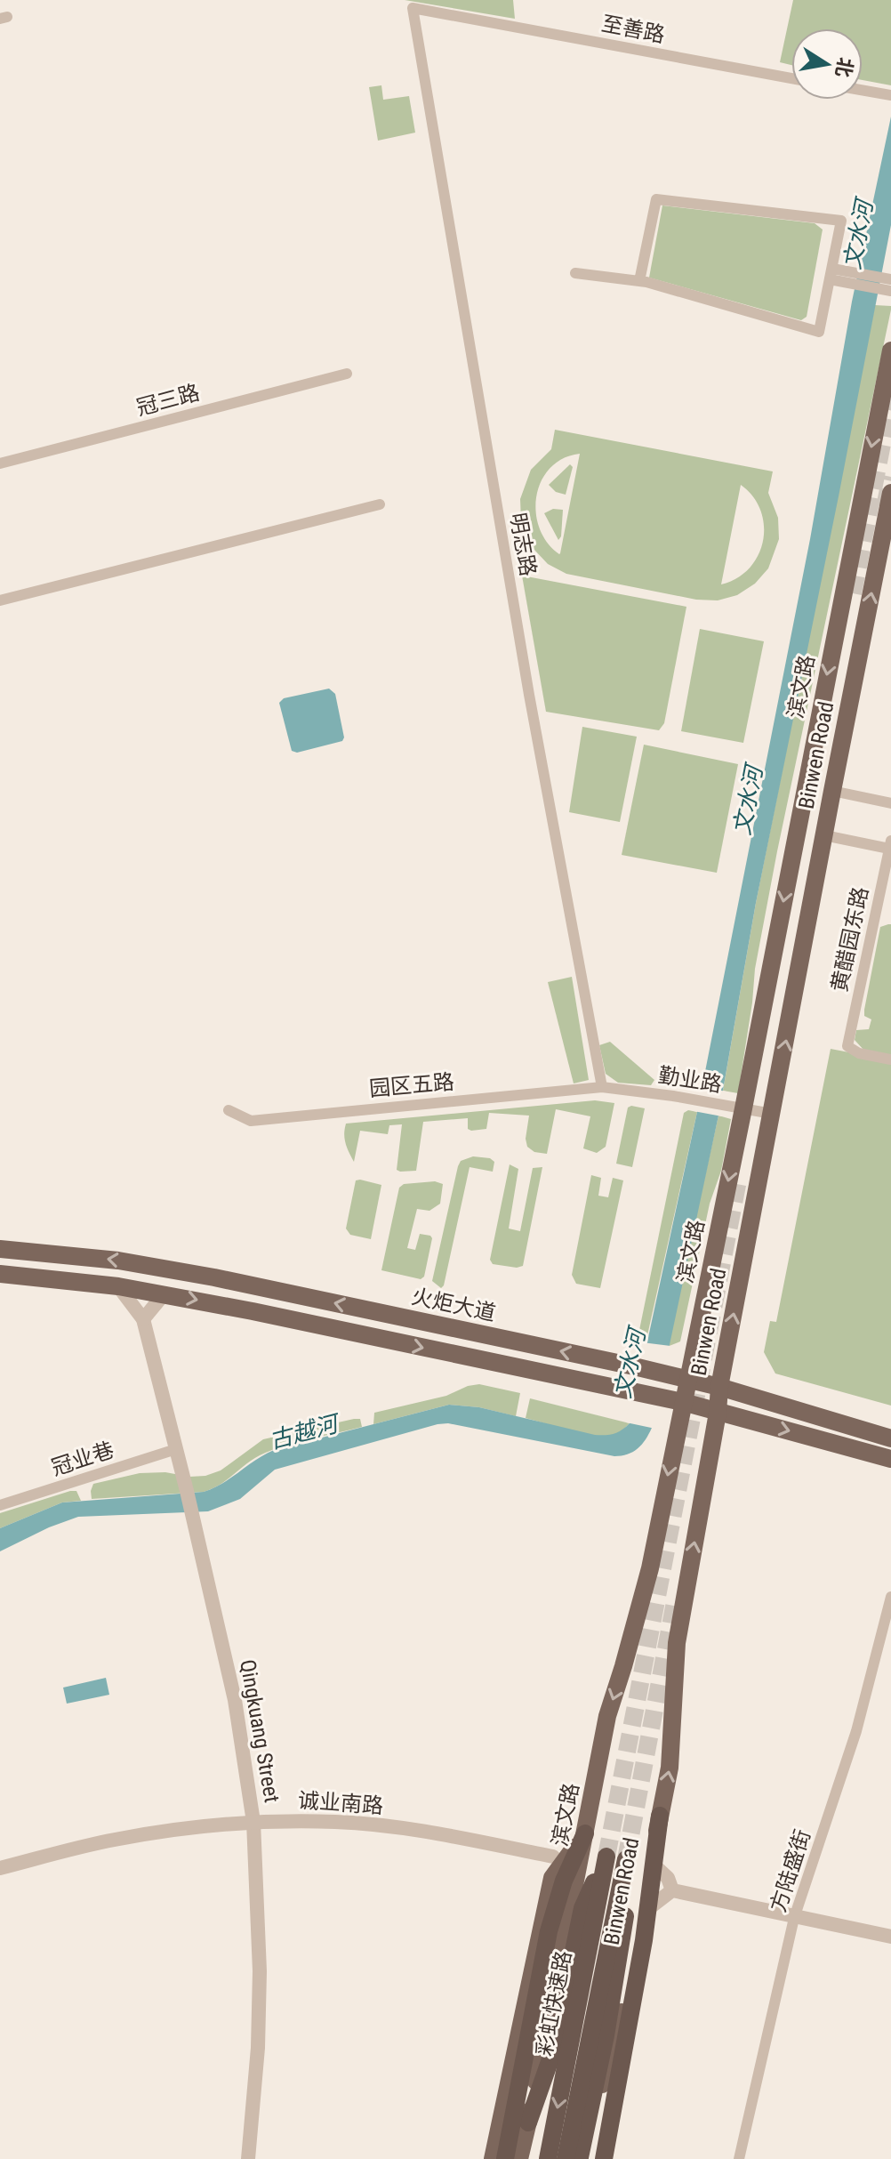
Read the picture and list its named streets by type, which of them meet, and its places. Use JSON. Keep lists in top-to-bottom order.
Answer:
{
  "streets": {
    "highway": ["彩虹快速路"],
    "main road": ["滨文路", "Binwen Road", "火炬大道"],
    "street": [
      "至善路",
      "冠三路",
      "明志路",
      "黄醋园东路",
      "勤业路",
      "园区五路",
      "冠业巷",
      "Qingkuang Street",
      "诚业南路",
      "方陆盛街"
    ]
  },
  "crossings": [
    ["至善路", "明志路"],
    ["明志路", "勤业路"],
    ["明志路", "园区五路"],
    ["滨文路", "勤业路"],
    ["滨文路", "火炬大道"],
    ["滨文路", "彩虹快速路"],
    ["Binwen Road", "勤业路"],
    ["Binwen Road", "火炬大道"],
    ["Binwen Road", "彩虹快速路"],
    ["勤业路", "园区五路"],
    ["冠业巷", "Qingkuang Street"],
    ["Qingkuang Street", "诚业南路"]
  ],
  "one_way": ["滨文路", "Binwen Road"],
  "water": ["文水河", "古越河"],
  "north": "right"
}
